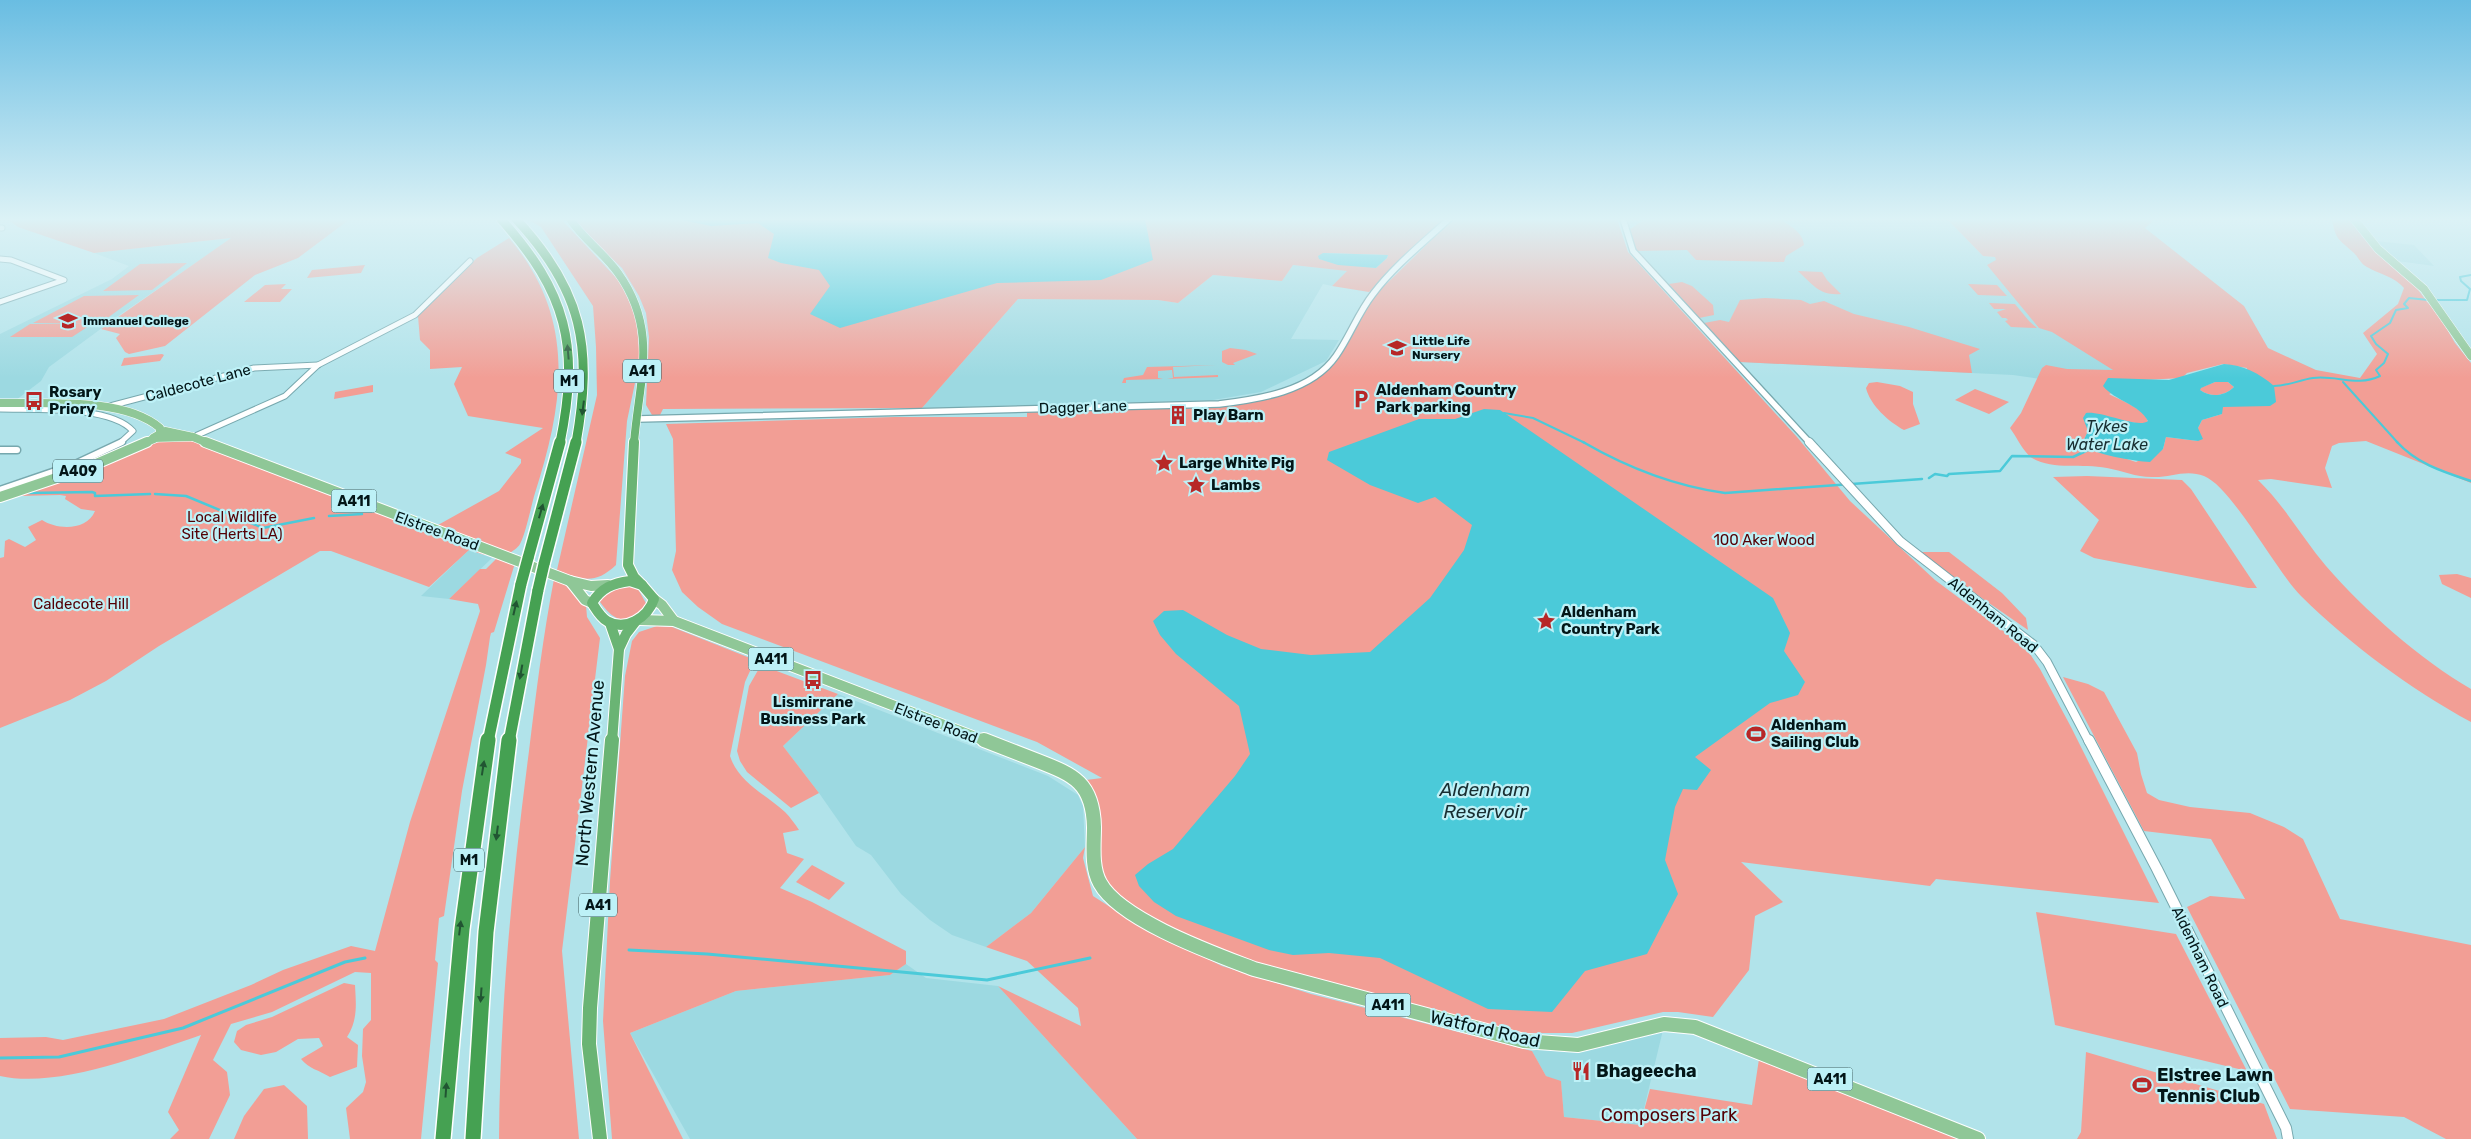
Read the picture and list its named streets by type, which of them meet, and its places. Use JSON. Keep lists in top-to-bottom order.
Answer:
{
  "streets": {
    "highway": ["A41", "M1", "North Western Avenue"],
    "main road": [
      "A409",
      "A411",
      "Elstree Road",
      "Watford Road"
    ],
    "street": ["Caldecote Lane", "Dagger Lane", "Aldenham Road"]
  },
  "crossings": [
    ["A41", "Dagger Lane"],
    ["A409", "Elstree Road"],
    ["Elstree Road", "North Western Avenue"],
    ["Elstree Road", "Watford Road"]
  ],
  "water": ["Tykes Water Lake", "Aldenham Reservoir"],
  "parks": [
    "Local Wildlife Site (Herts LA)",
    "100 Aker Wood",
    "Caldecote Hill",
    "Composers Park"
  ],
  "places": {
    "school or university": ["Immanuel College", "Little Life Nursery"],
    "parking": ["Aldenham Country Park parking"],
    "bus stop": ["Rosary Priory", "Lismirrane Business Park"],
    "building": ["Play Barn"],
    "place": ["Large White Pig", "Lambs", "Aldenham Country Park"],
    "sports": ["Aldenham Sailing Club", "Elstree Lawn Tennis Club"],
    "restaurant": ["Bhageecha"]
  }
}
